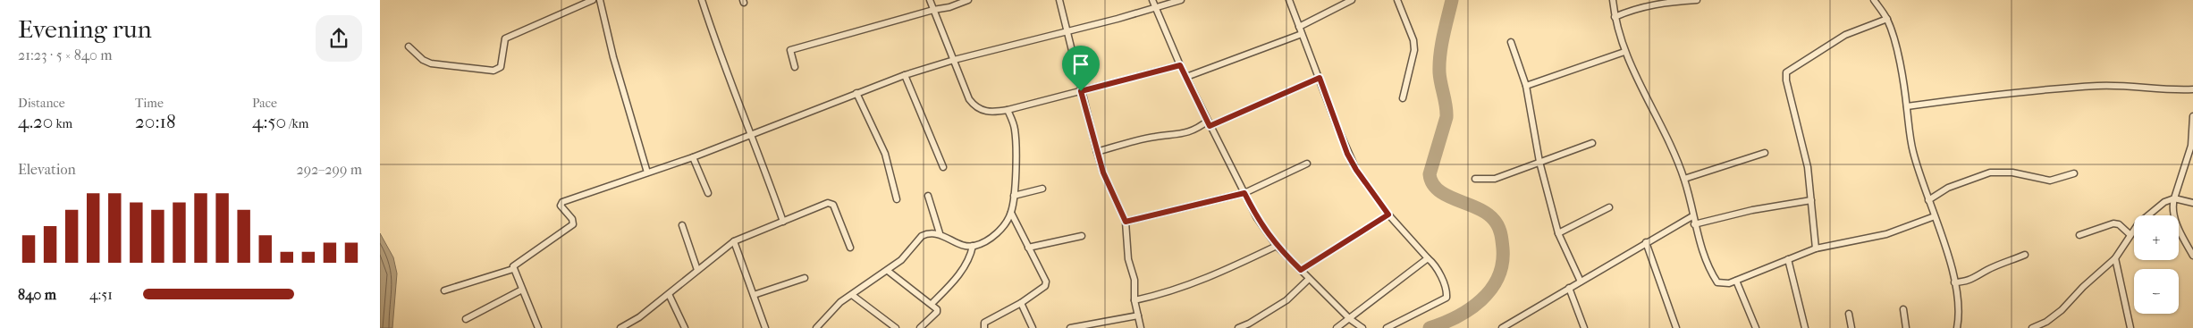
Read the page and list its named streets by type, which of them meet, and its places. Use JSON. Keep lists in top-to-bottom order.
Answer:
{
  "page": {
    "heading": ["Evening run", "21:23 · 5 × 840 m"],
    "stats": [
      ["Distance", "4.20 km"],
      ["Time", "20:18"],
      ["Pace", "4:50 /km"]
    ],
    "chart": ["Elevation", "292–299 m"],
    "map_buttons": ["+", "−"],
    "list": [
      {
        "name": "840 m",
        "note": "4:51"
      }
    ]
  }
}
